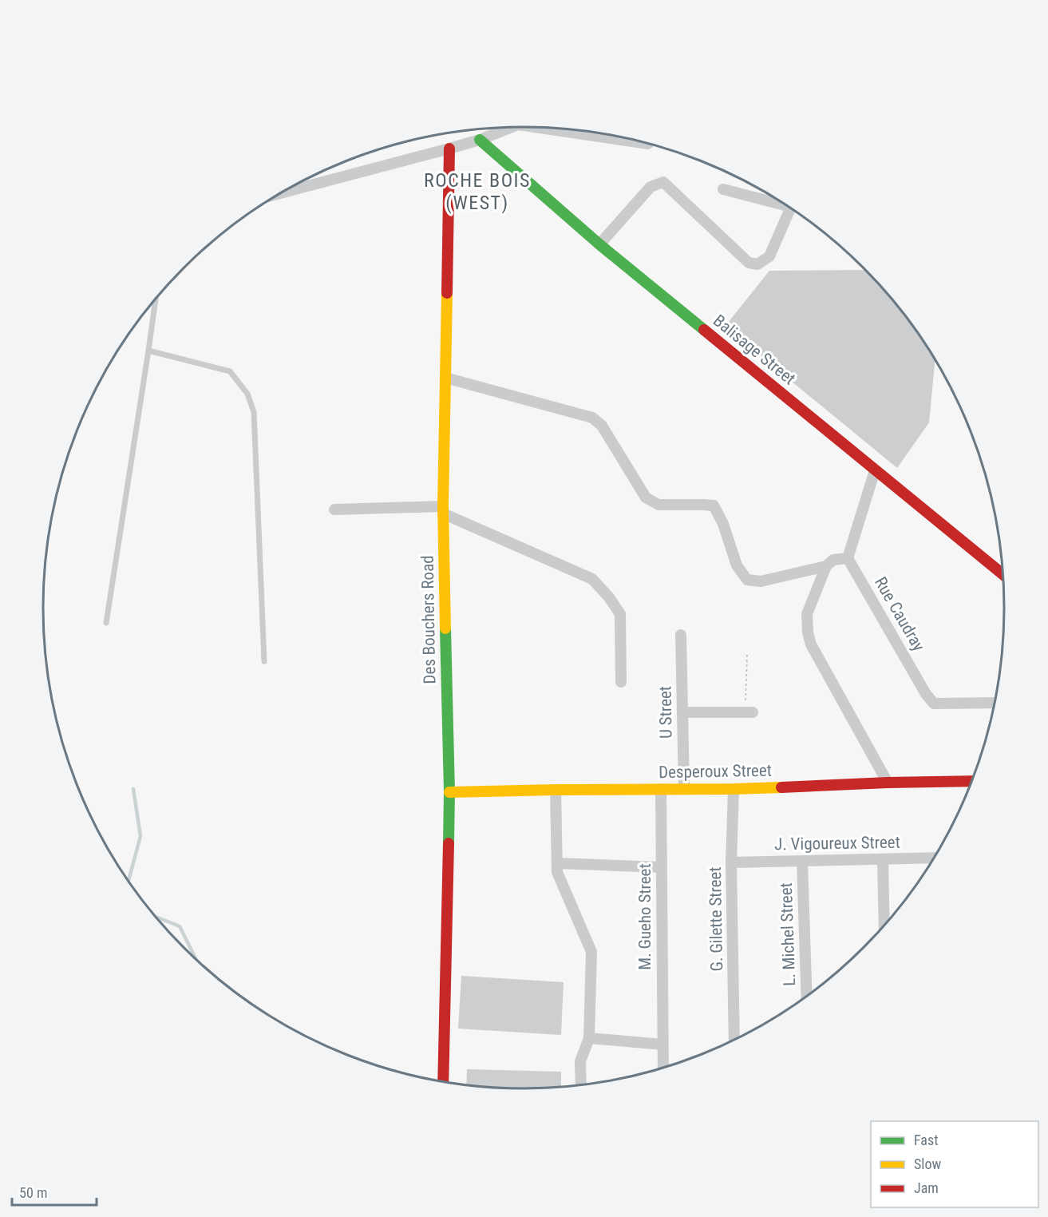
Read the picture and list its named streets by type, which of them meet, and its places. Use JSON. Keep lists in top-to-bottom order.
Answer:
{
  "streets": {
    "street": [
      "Balisage Street",
      "Rue Caudray",
      "Des Bouchers Road",
      "U Street",
      "Desperoux Street",
      "J. Vigoureux Street",
      "M. Gueho Street",
      "G. Gilette Street",
      "L. Michel Street"
    ]
  },
  "crossings": [
    ["Des Bouchers Road", "Desperoux Street"],
    ["U Street", "Desperoux Street"],
    ["Desperoux Street", "M. Gueho Street"],
    ["Desperoux Street", "G. Gilette Street"],
    ["J. Vigoureux Street", "G. Gilette Street"],
    ["J. Vigoureux Street", "L. Michel Street"]
  ],
  "districts": ["ROCHE BOIS (WEST)"],
  "legend": ["Fast", "Slow", "Jam"],
  "scale_bar": "50 m"
}
